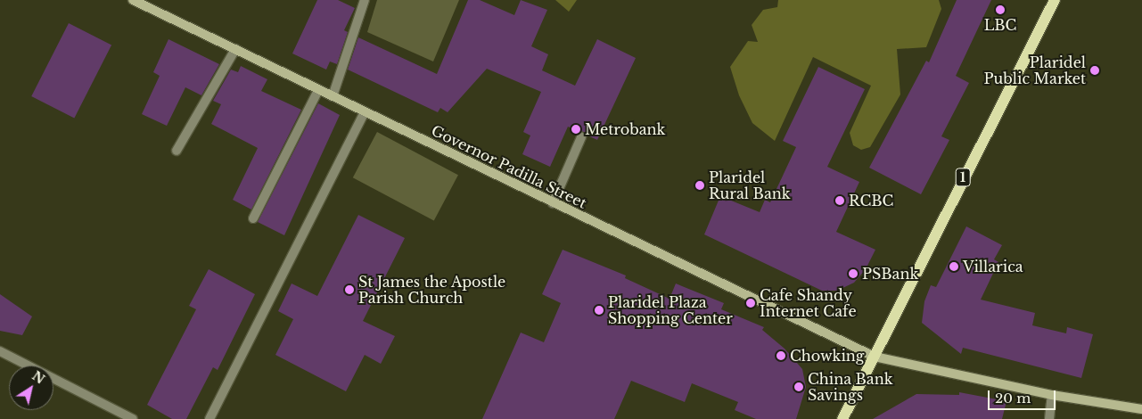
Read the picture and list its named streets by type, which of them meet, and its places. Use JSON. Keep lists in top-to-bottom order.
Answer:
{
  "streets": {
    "main road": ["Governor Padilla Street", "1"]
  },
  "crossings": [
    ["Governor Padilla Street", "1"]
  ],
  "places": [
    "LBC",
    "Plaridel Public Market",
    "Metrobank",
    "Plaridel Rural Bank",
    "RCBC",
    "Villarica",
    "PSBank",
    "St James the Apostle Parish Church",
    "Cafe Shandy Internet Cafe",
    "Plaridel Plaza Shopping Center",
    "Chowking",
    "China Bank Savings"
  ],
  "scale_bar": "20 m",
  "north": "top right"
}
